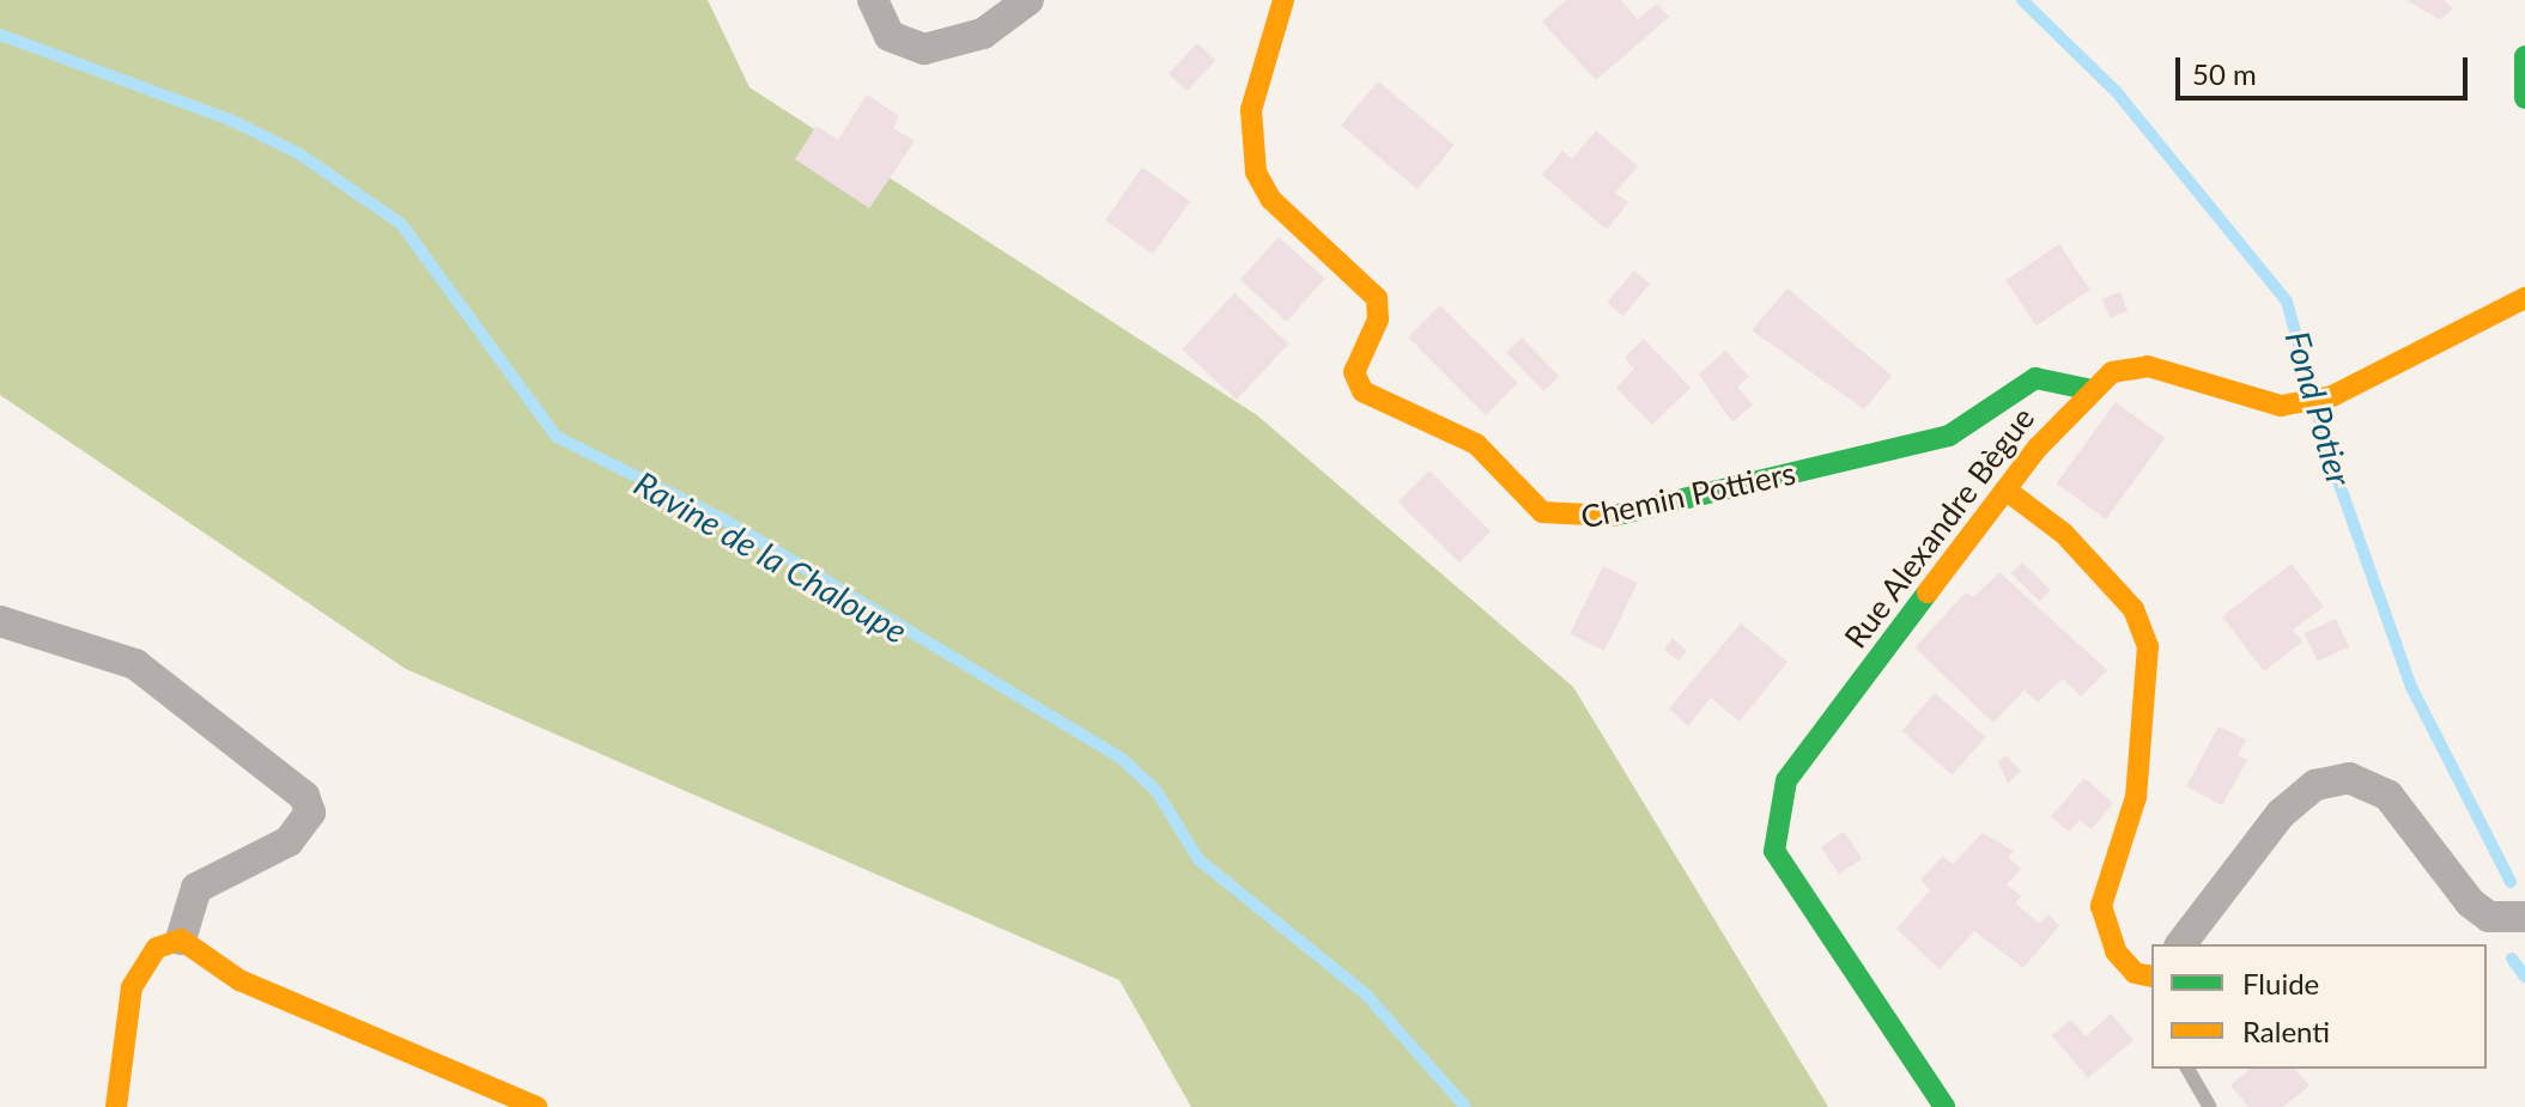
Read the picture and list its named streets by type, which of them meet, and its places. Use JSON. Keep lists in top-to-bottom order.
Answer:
{
  "streets": {
    "street": ["Chemin Pottiers", "Rue Alexandre Bègue"]
  },
  "crossings": [
    ["Chemin Pottiers", "Rue Alexandre Bègue"]
  ],
  "water": ["Fond Potier", "Ravine de la Chaloupe"],
  "legend": ["Fluide", "Ralenti"],
  "scale_bar": "50 m"
}
